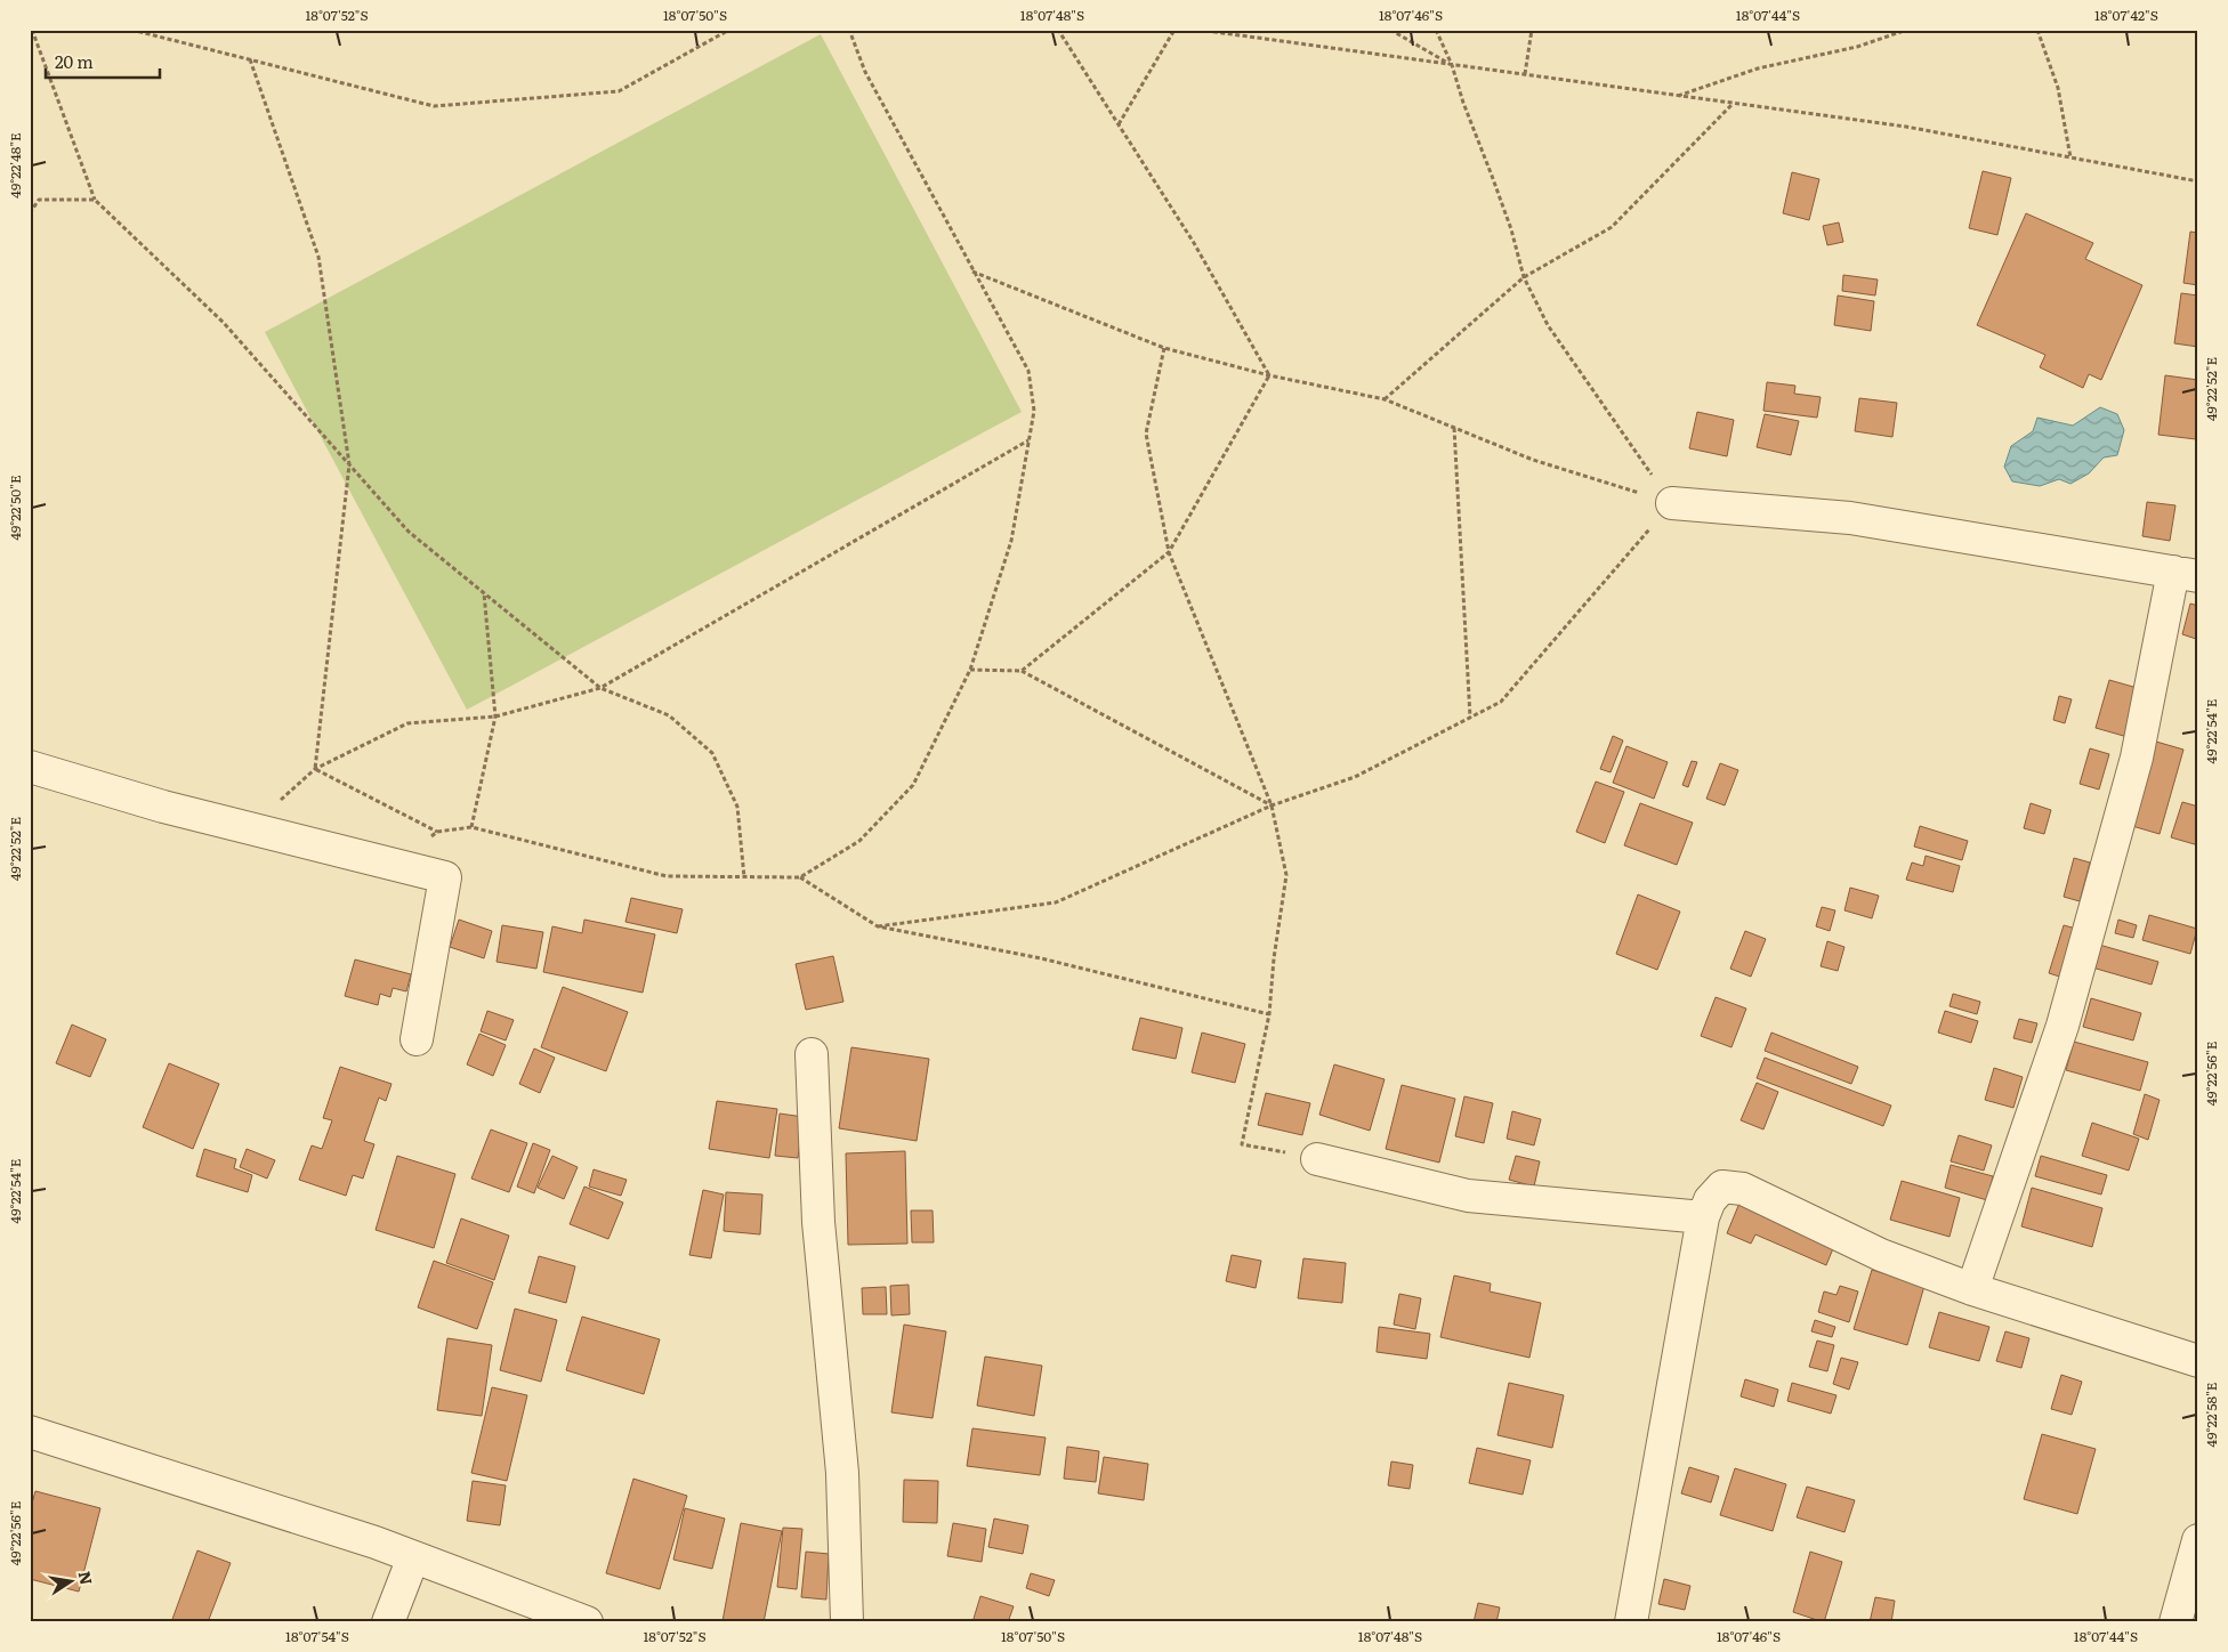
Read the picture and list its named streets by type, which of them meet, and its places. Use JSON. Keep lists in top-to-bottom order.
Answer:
{
  "scale_bar": "20 m",
  "north": "right",
  "coordinates": [
    "18°07'52\"S",
    "18°07'50\"S",
    "18°07'48\"S",
    "18°07'46\"S",
    "18°07'44\"S",
    "18°07'42\"S",
    "49°22'48\"E",
    "49°22'52\"E",
    "49°22'50\"E",
    "49°22'54\"E",
    "49°22'56\"E",
    "49°22'58\"E",
    "18°07'54\"S"
  ]
}
